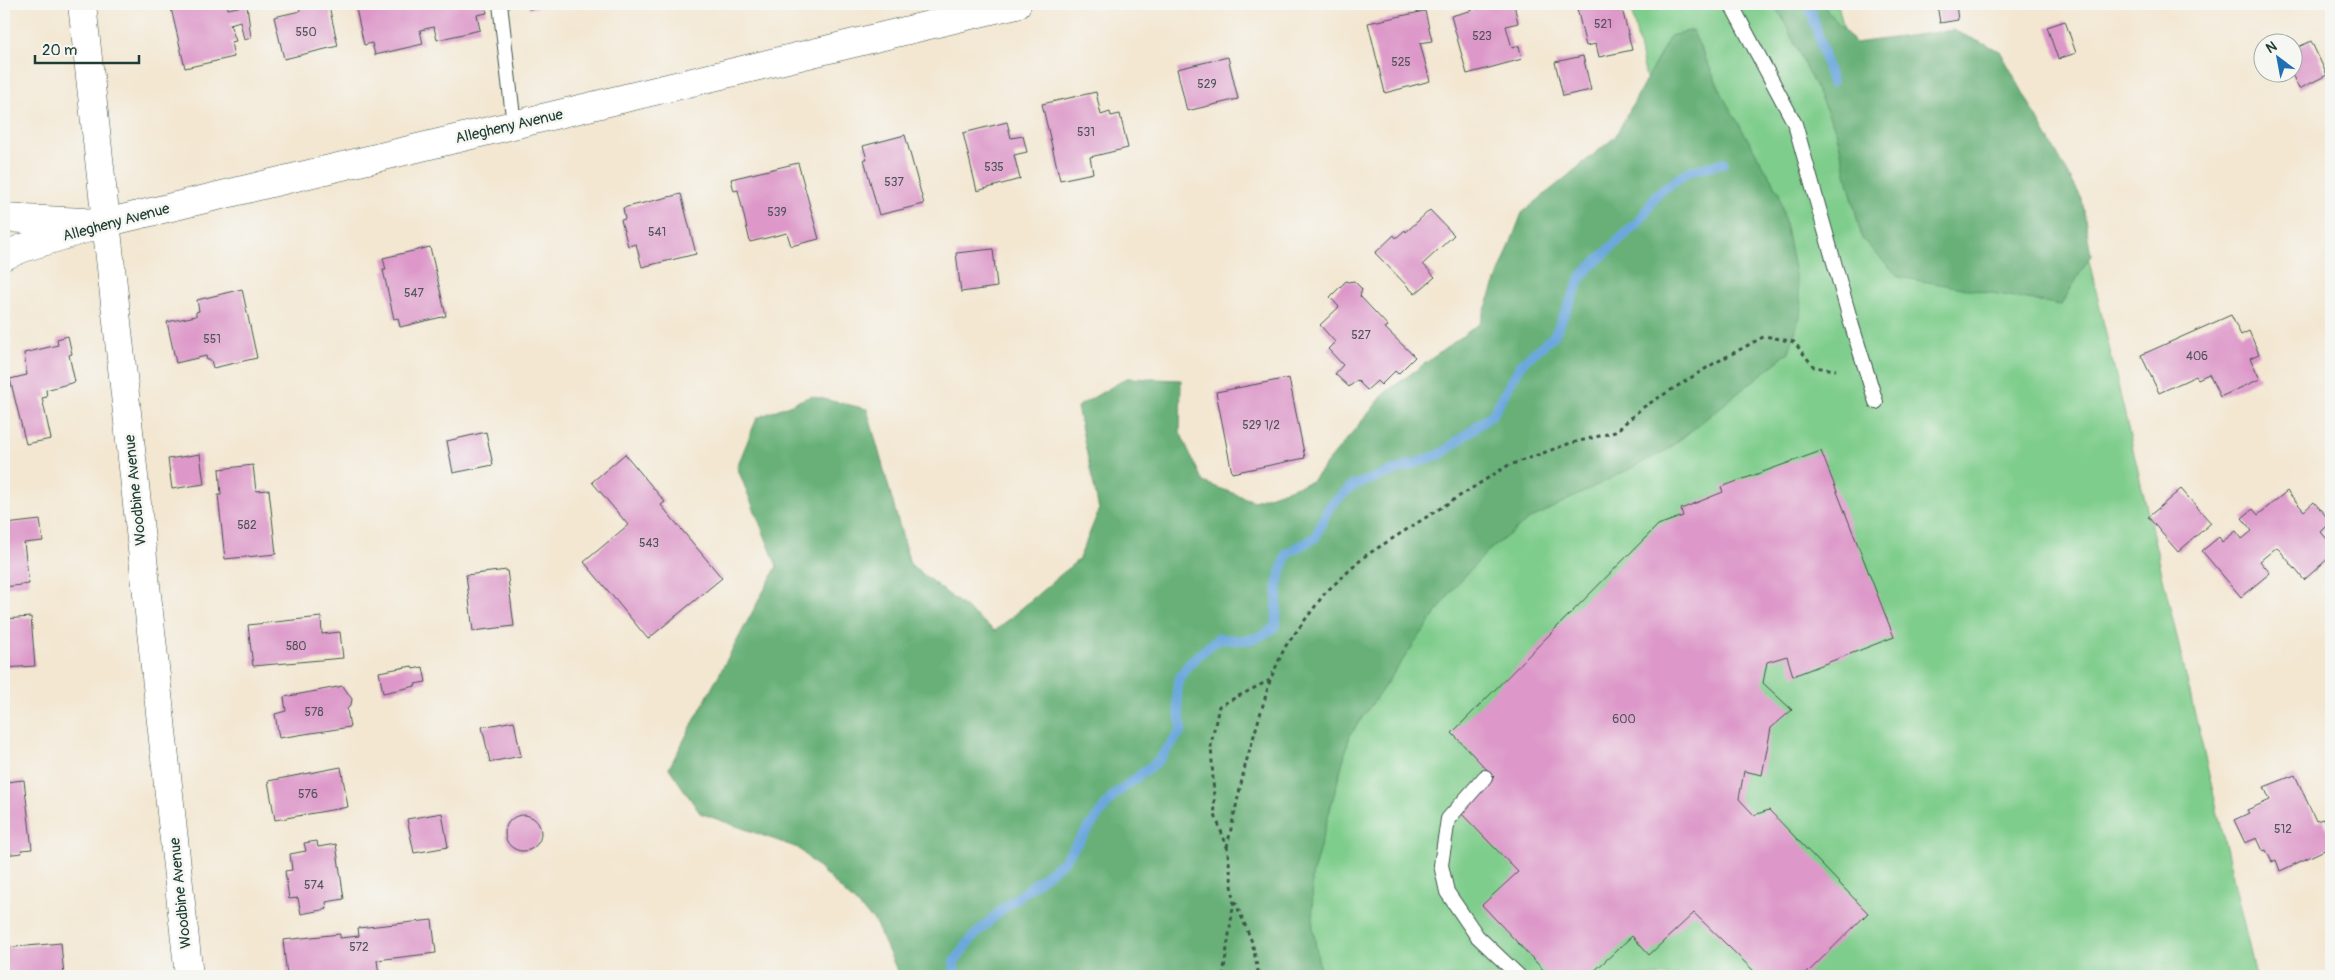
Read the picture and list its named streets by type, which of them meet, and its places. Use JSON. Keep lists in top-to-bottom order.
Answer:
{
  "streets": {
    "street": ["Allegheny Avenue", "Woodbine Avenue"]
  },
  "crossings": [
    ["Allegheny Avenue", "Woodbine Avenue"]
  ],
  "house_numbers": [
    "521",
    "550",
    "523",
    "525",
    "529",
    "531",
    "535",
    "537",
    "539",
    "541",
    "547",
    "527",
    "551",
    "406",
    "529 1/2",
    "582",
    "543",
    "580",
    "578",
    "600",
    "576",
    "512",
    "574",
    "572"
  ],
  "scale_bar": "20 m",
  "north": "top left"
}
